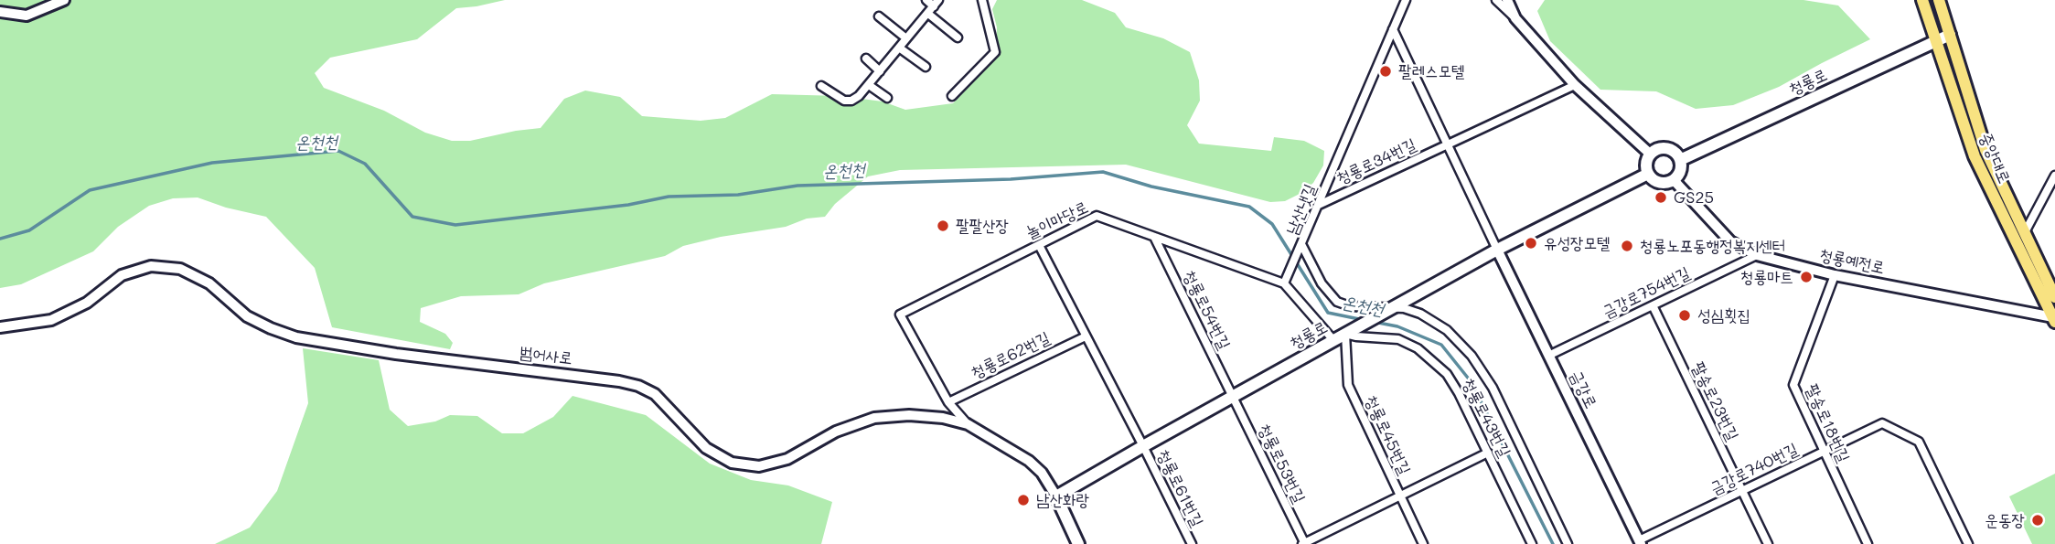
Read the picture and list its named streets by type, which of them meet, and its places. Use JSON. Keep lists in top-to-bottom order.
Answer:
{
  "streets": {
    "main road": ["청룡로", "중앙대로"],
    "street": [
      "청룡로34번길",
      "남산냇길",
      "놀이마당로",
      "청룡예전로",
      "금강로754번길",
      "청룡로54번길",
      "범어사로",
      "청룡로62번길",
      "금강로",
      "팔송로23번길",
      "청룡로43번길",
      "팔송로18번길",
      "청룡로45번길",
      "청룡로53번길",
      "금강로740번길",
      "청룡로61번길"
    ]
  },
  "crossings": [
    ["청룡로", "중앙대로"],
    ["청룡로", "남산냇길"],
    ["청룡로", "놀이마당로"],
    ["청룡로", "청룡예전로"],
    ["청룡로", "청룡로54번길"],
    ["청룡로", "범어사로"],
    ["청룡로", "금강로"],
    ["청룡로", "청룡로43번길"],
    ["청룡로", "청룡로45번길"],
    ["청룡로", "청룡로53번길"],
    ["청룡로", "청룡로61번길"],
    ["중앙대로", "청룡예전로"],
    ["청룡로34번길", "남산냇길"],
    ["놀이마당로", "청룡로54번길"],
    ["놀이마당로", "범어사로"],
    ["놀이마당로", "청룡로62번길"],
    ["청룡예전로", "금강로754번길"],
    ["청룡예전로", "팔송로18번길"],
    ["금강로754번길", "금강로"],
    ["금강로754번길", "팔송로23번길"],
    ["청룡로54번길", "청룡로53번길"],
    ["금강로", "금강로740번길"],
    ["팔송로23번길", "금강로740번길"],
    ["청룡로43번길", "청룡로45번길"],
    ["팔송로18번길", "금강로740번길"]
  ],
  "water": ["온천천"],
  "places": [
    "팔레스모텔",
    "GS25",
    "팔팔산장",
    "유성장모텔",
    "청룡노포동행정복지센터",
    "청룡마트",
    "성심횟집",
    "남산화랑",
    "운동장"
  ]
}
